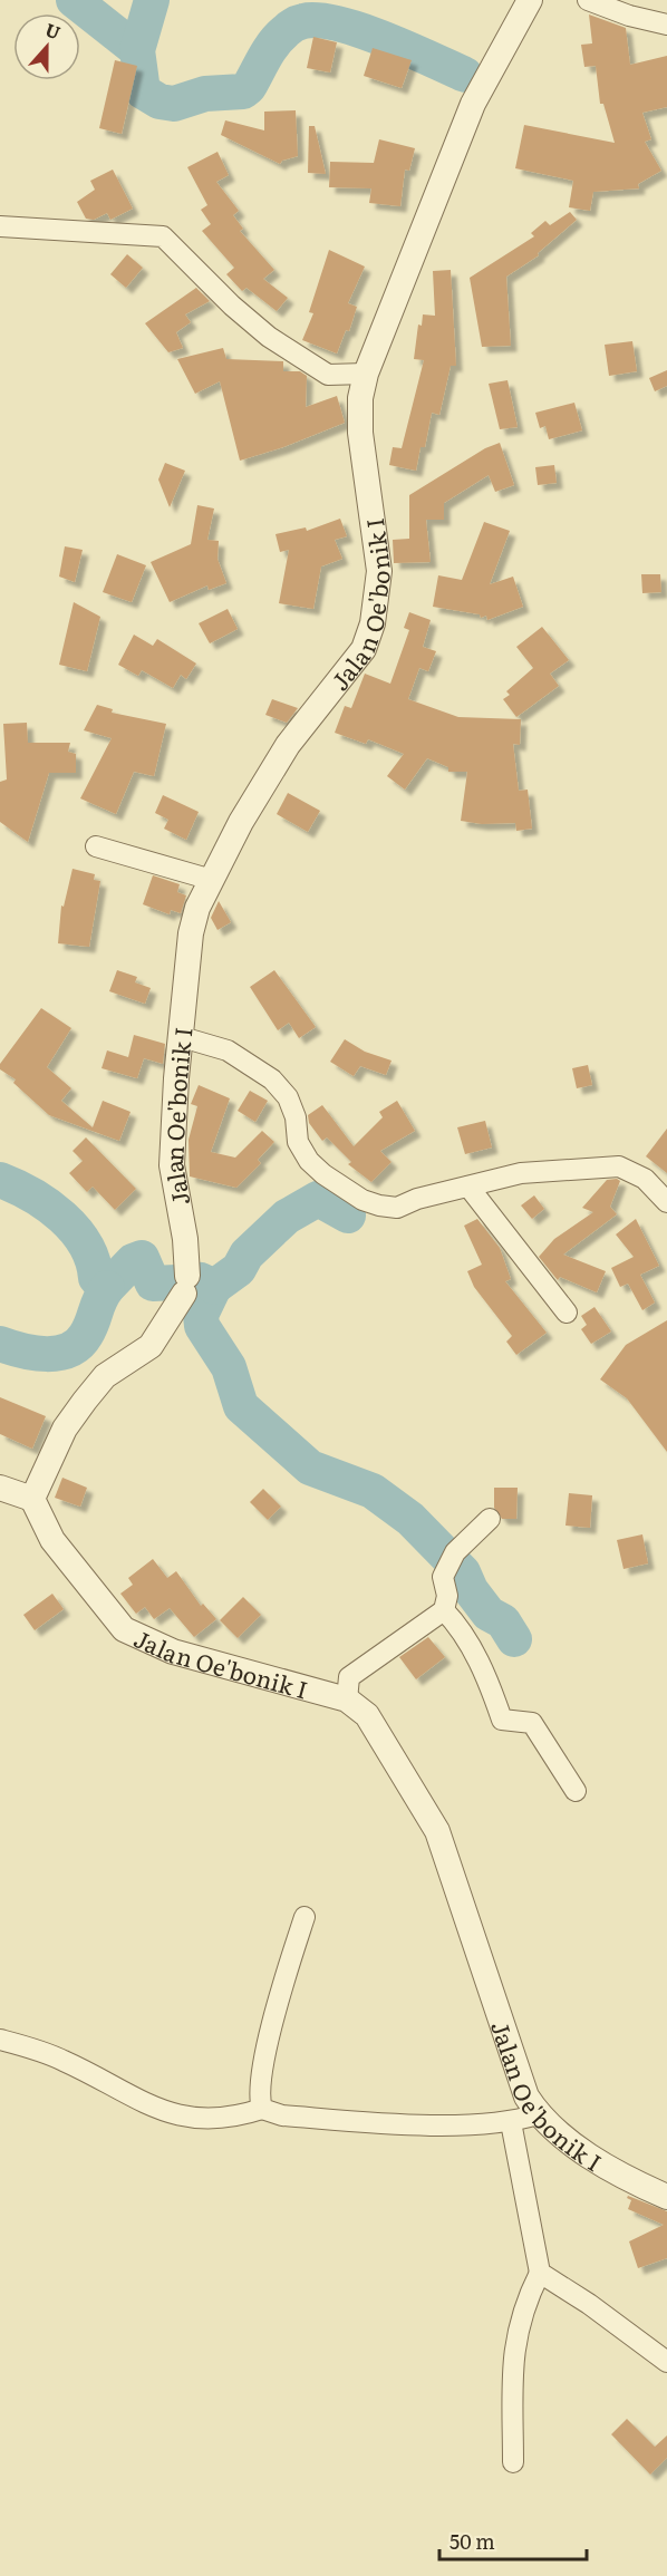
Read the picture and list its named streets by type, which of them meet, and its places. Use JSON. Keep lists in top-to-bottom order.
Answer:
{
  "streets": {
    "street": ["Jalan Oe'bonik I"]
  },
  "scale_bar": "50 m",
  "north": "top"
}
